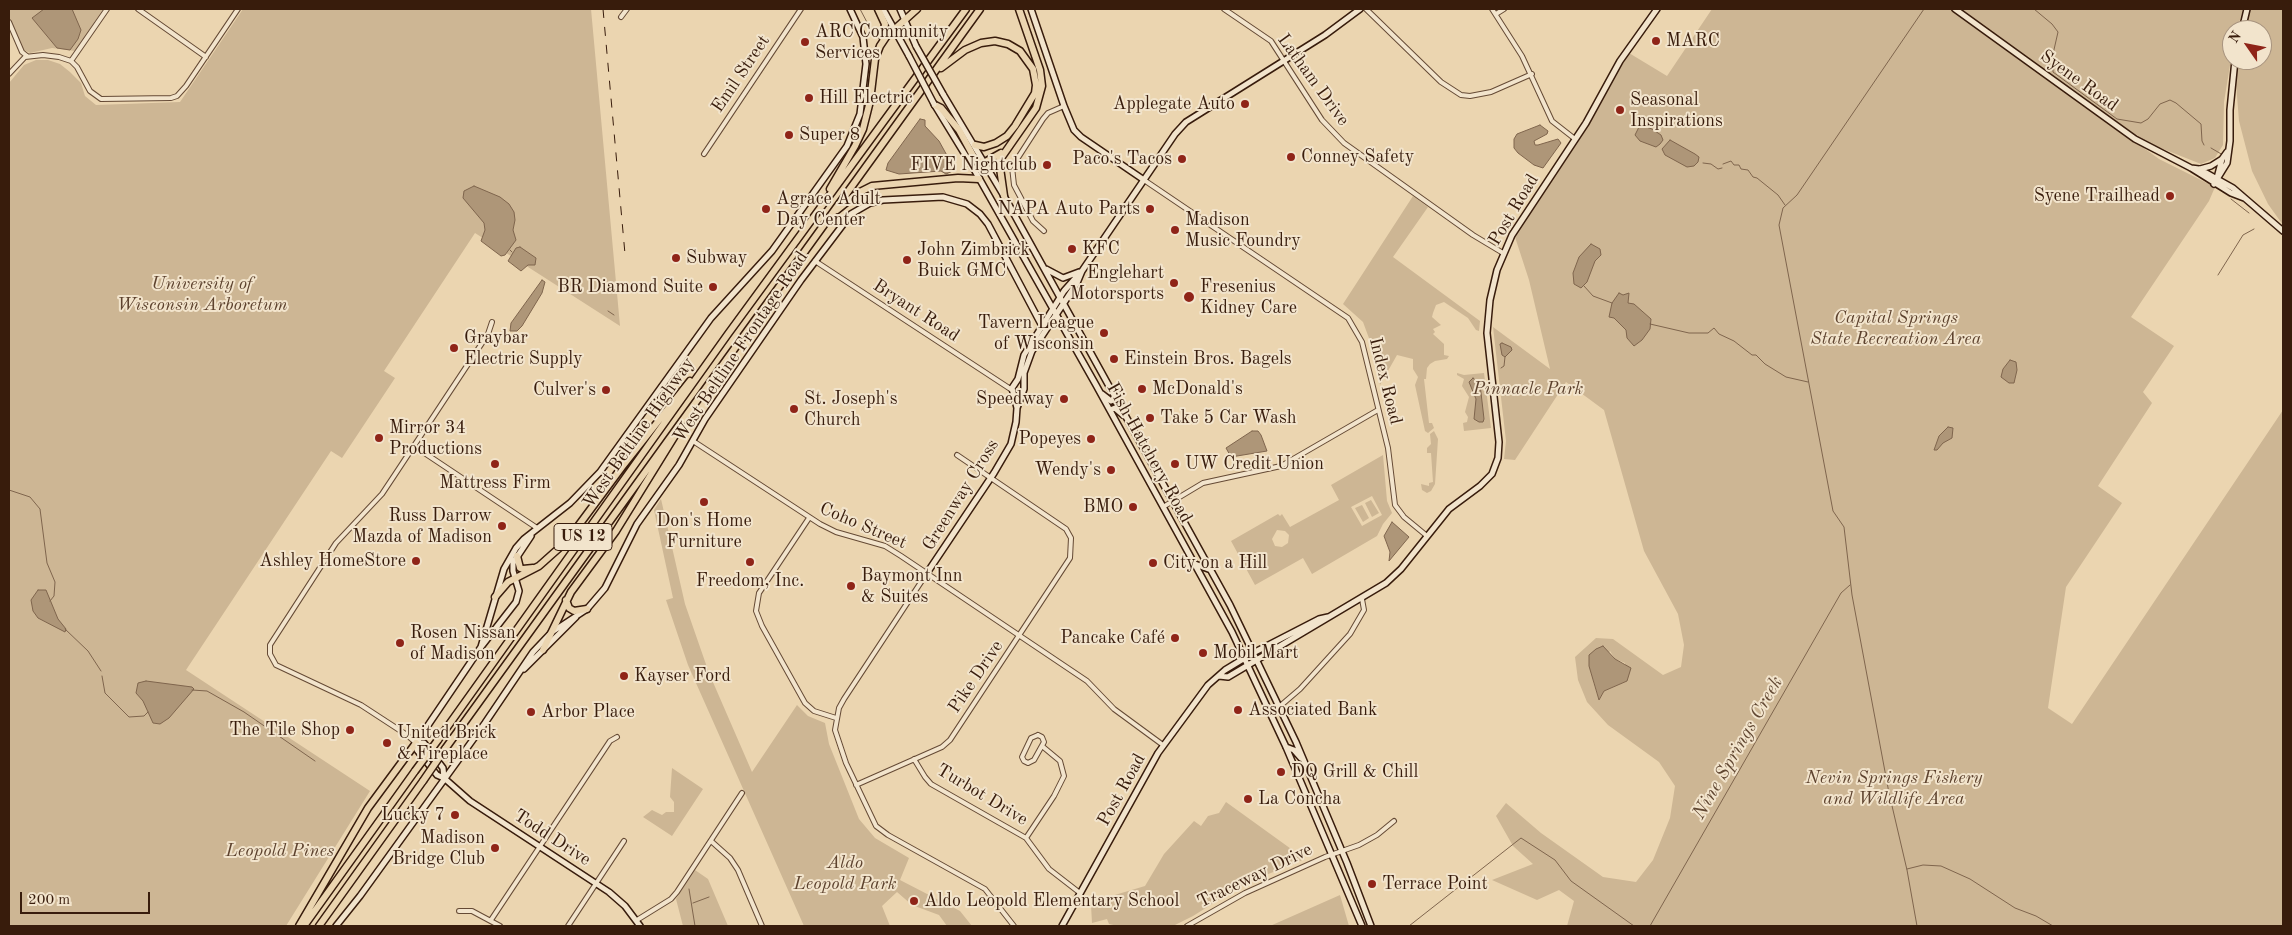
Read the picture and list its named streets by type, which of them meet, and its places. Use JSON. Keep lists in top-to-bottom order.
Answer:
{
  "streets": {
    "highway": ["West Beltline Highway", "US 12"],
    "street": [
      "Emil Street",
      "Latham Drive",
      "Syene Road",
      "Post Road",
      "Bryant Road",
      "West Beltline Frontage Road",
      "Index Road",
      "Fish Hatchery Road",
      "Greenway Cross",
      "Coho Street",
      "Pike Drive",
      "Turbot Drive",
      "Todd Drive",
      "Traceway Drive"
    ]
  },
  "crossings": [
    ["Latham Drive", "Post Road"],
    ["Latham Drive", "Greenway Cross"],
    ["Post Road", "Index Road"],
    ["Post Road", "Fish Hatchery Road"],
    ["Post Road", "Coho Street"],
    ["Post Road", "Turbot Drive"],
    ["Bryant Road", "West Beltline Frontage Road"],
    ["Bryant Road", "Greenway Cross"],
    ["West Beltline Frontage Road", "Greenway Cross"],
    ["West Beltline Frontage Road", "Coho Street"],
    ["West Beltline Frontage Road", "Todd Drive"],
    ["Index Road", "Greenway Cross"],
    ["Fish Hatchery Road", "Greenway Cross"],
    ["Fish Hatchery Road", "Traceway Drive"],
    ["Greenway Cross", "Coho Street"],
    ["Greenway Cross", "Pike Drive"],
    ["Coho Street", "Pike Drive"],
    ["Pike Drive", "Turbot Drive"]
  ],
  "water": ["Nine Springs Creek"],
  "parks": [
    "University of Wisconsin Arboretum",
    "Capital Springs State Recreation Area",
    "Pinnacle Park",
    "Nevin Springs Fishery and Wildlife Area",
    "Leopold Pines",
    "Aldo Leopold Park"
  ],
  "places": [
    "MARC",
    "ARC Community Services",
    "Hill Electric",
    "Applegate Auto",
    "Seasonal Inspirations",
    "Super 8",
    "Conney Safety",
    "Paco's Tacos",
    "FIVE Nightclub",
    "Syene Trailhead",
    "Agrace Adult Day Center",
    "NAPA Auto Parts",
    "Madison Music Foundry",
    "KFC",
    "Subway",
    "John Zimbrick Buick GMC",
    "Englehart Motorsports",
    "BR Diamond Suite",
    "Fresenius Kidney Care",
    "Tavern League of Wisconsin",
    "Graybar Electric Supply",
    "Einstein Bros. Bagels",
    "McDonald's",
    "Culver's",
    "Speedway",
    "St. Joseph's Church",
    "Take 5 Car Wash",
    "Mirror 34 Productions",
    "Popeyes",
    "Mattress Firm",
    "UW Credit Union",
    "Wendy's",
    "Don's Home Furniture",
    "BMO",
    "Russ Darrow Mazda of Madison",
    "Ashley HomeStore",
    "Freedom, Inc.",
    "City on a Hill",
    "Baymont Inn & Suites",
    "Pancake Café",
    "Rosen Nissan of Madison",
    "Mobil Mart",
    "Kayser Ford",
    "Associated Bank",
    "Arbor Place",
    "The Tile Shop",
    "United Brick & Fireplace",
    "DQ Grill & Chill",
    "La Concha",
    "Lucky 7",
    "Madison Bridge Club",
    "Terrace Point",
    "Aldo Leopold Elementary School"
  ],
  "scale_bar": "200 m",
  "north": "top left"
}
